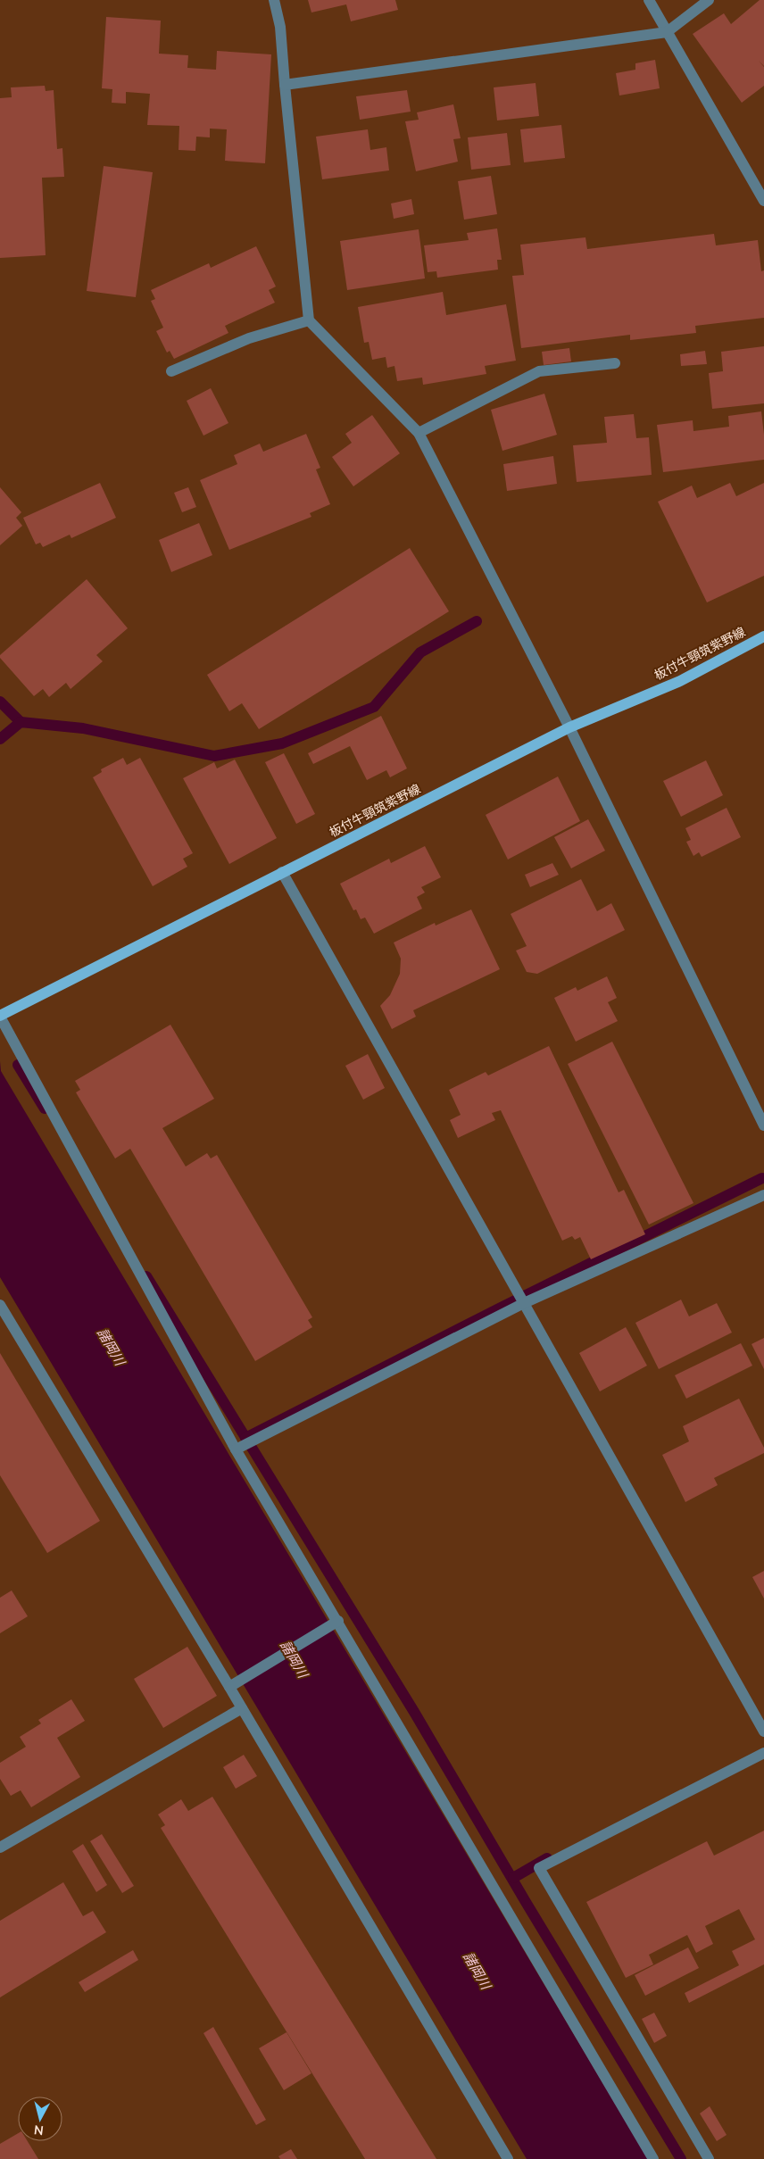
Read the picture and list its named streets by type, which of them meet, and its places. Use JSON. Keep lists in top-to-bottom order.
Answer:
{
  "streets": {
    "main road": ["板付牛頸筑紫野線"]
  },
  "water": ["諸岡川"],
  "north": "bottom"
}
